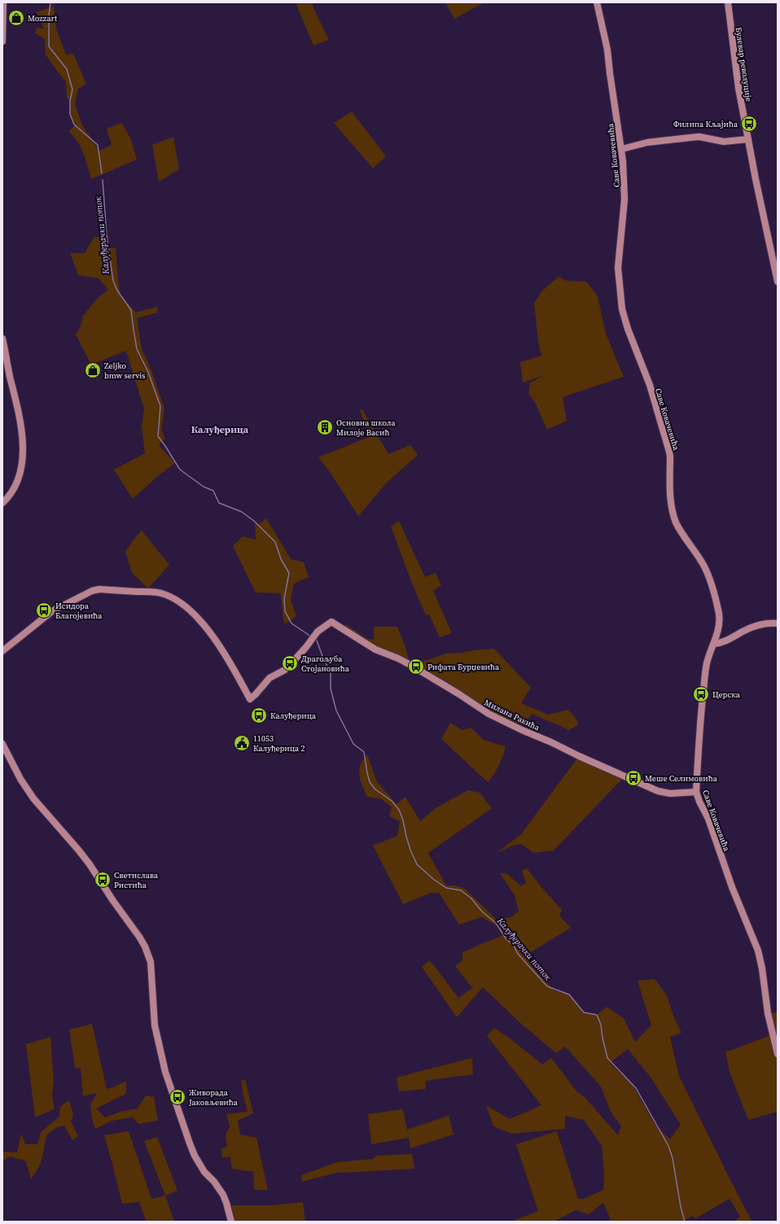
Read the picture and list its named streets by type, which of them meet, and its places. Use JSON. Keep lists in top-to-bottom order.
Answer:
{
  "streets": {
    "street": ["Булевар револуције", "Саве Ковачевића", "Милана Ракића"]
  },
  "crossings": [
    ["Саве Ковачевића", "Милана Ракића"]
  ],
  "districts": ["Калуђерица"],
  "water": ["Калуђерачки поток"],
  "places": {
    "shop": ["Mozzart", "Zeljko bmw servis"],
    "bus stop": [
      "Филипа Кљајића",
      "Исидора Благојевића",
      "Драгољуба Стојановића",
      "Рифата Бурџевића",
      "Церска",
      "Калуђерица",
      "Меше Селимовића",
      "Светислава Ристића",
      "Живорада Јаковљевића"
    ],
    "building": ["Основна школа Милоје Васић"],
    "public building": ["11053 Калуђерица 2"]
  }
}
